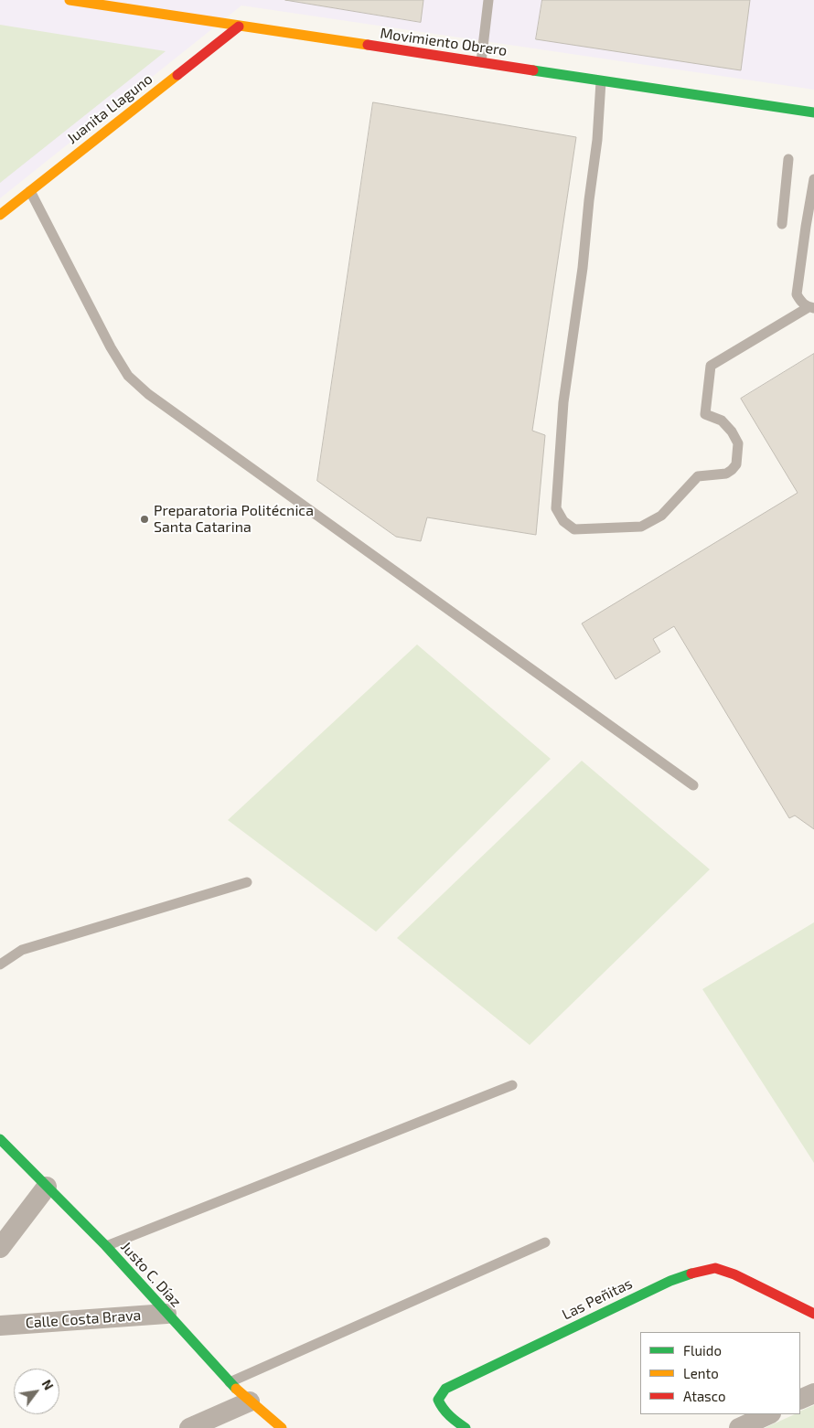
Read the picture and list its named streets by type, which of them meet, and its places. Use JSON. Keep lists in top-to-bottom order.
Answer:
{
  "streets": {
    "street": [
      "Movimiento Obrero",
      "Juanita Llaguno",
      "Justo C. Díaz",
      "Las Peñitas",
      "Calle Costa Brava"
    ]
  },
  "crossings": [
    ["Movimiento Obrero", "Juanita Llaguno"],
    ["Justo C. Díaz", "Calle Costa Brava"]
  ],
  "places": ["Preparatoria Politécnica Santa Catarina"],
  "legend": ["Fluido", "Lento", "Atasco"],
  "north": "top right"
}
